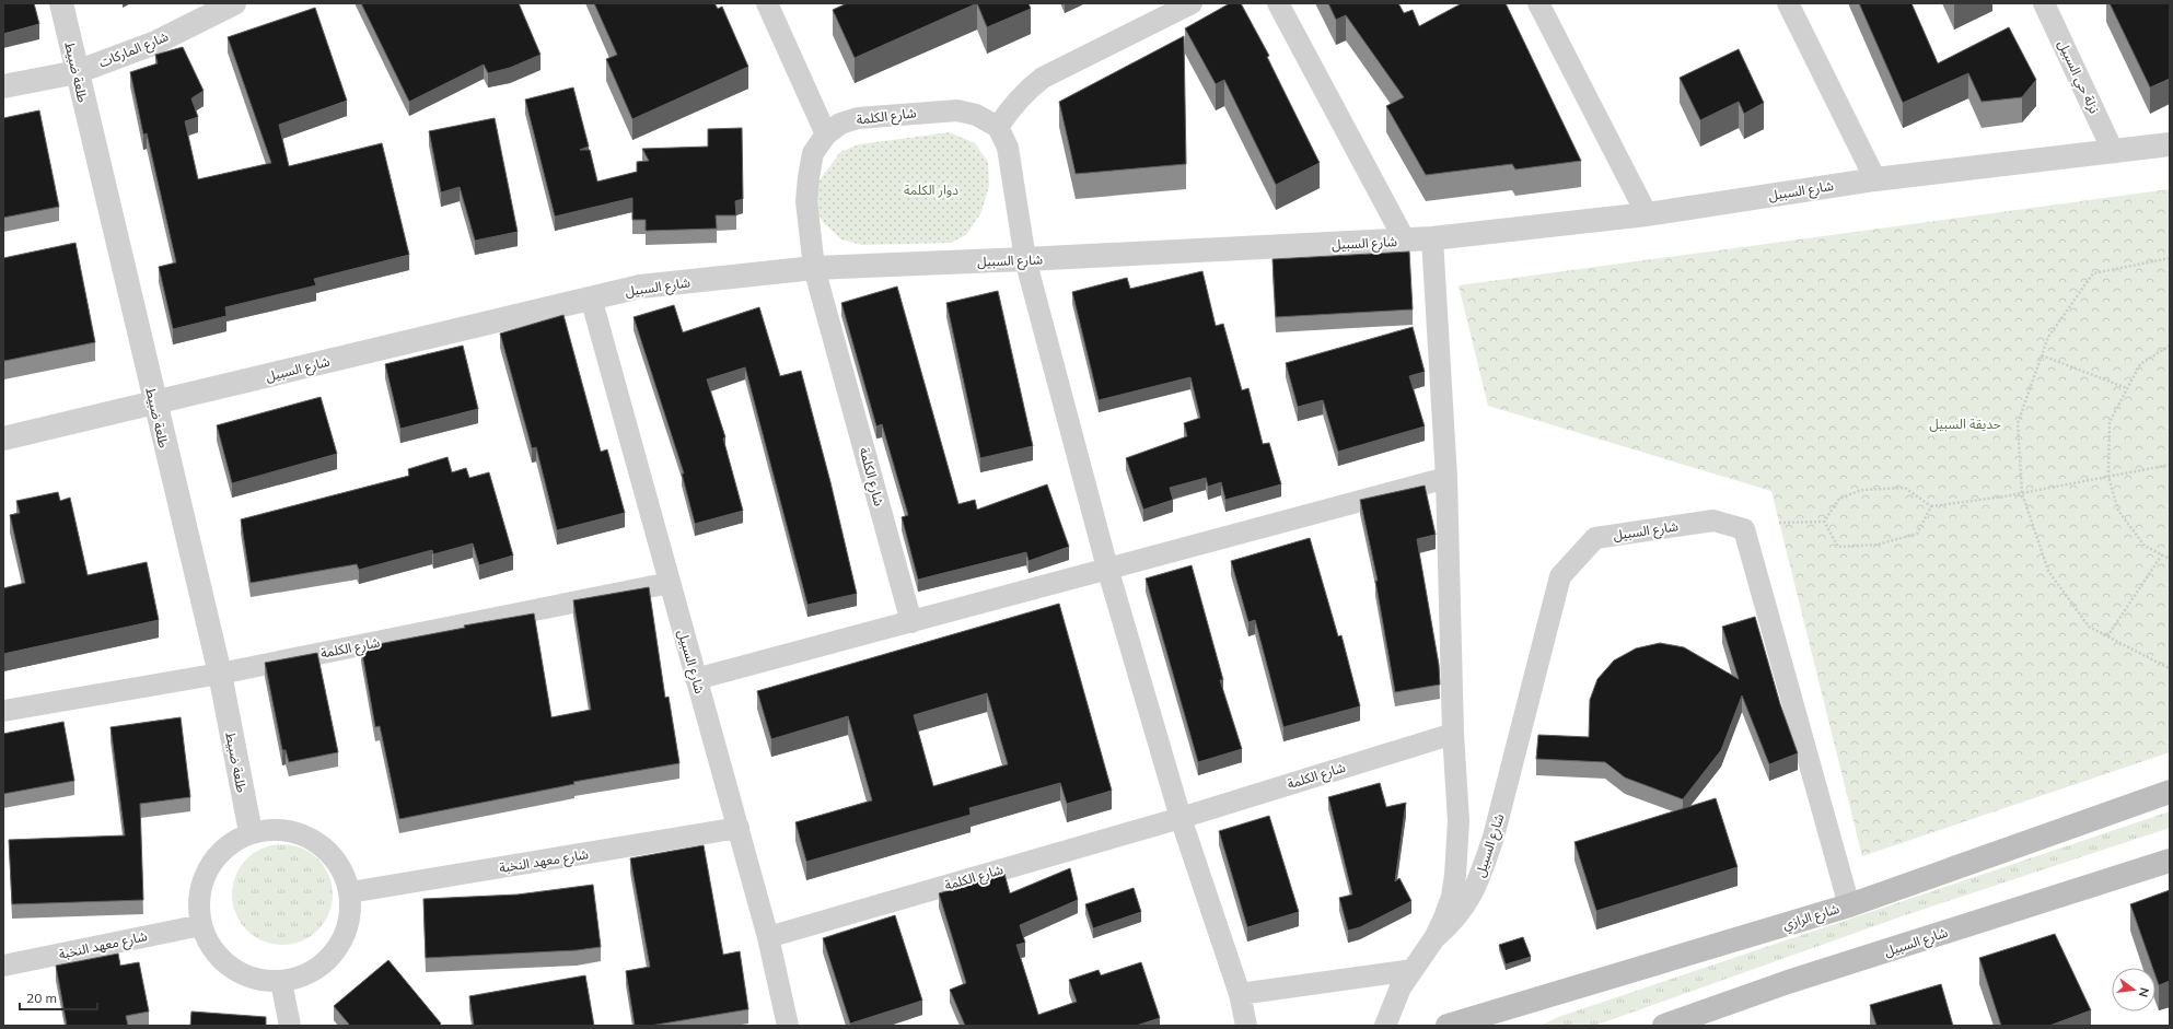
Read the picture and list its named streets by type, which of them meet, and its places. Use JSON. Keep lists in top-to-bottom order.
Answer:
{
  "streets": {
    "main road": ["شارع السبيل", "شارع الرازي"],
    "street": [
      "شارع الماركات",
      "طلعة ضبيط",
      "نزلة حي السبيل",
      "شارع الكلمة",
      "شارع معهد النخبة"
    ]
  },
  "crossings": [
    ["شارع الماركات", "طلعة ضبيط"],
    ["طلعة ضبيط", "شارع الكلمة"],
    ["طلعة ضبيط", "شارع السبيل"],
    ["طلعة ضبيط", "شارع معهد النخبة"],
    ["نزلة حي السبيل", "شارع السبيل"],
    ["شارع الكلمة", "شارع السبيل"],
    ["شارع السبيل", "شارع معهد النخبة"],
    ["شارع السبيل", "شارع الرازي"]
  ],
  "parks": ["دوار الكلمة", "حديقة السبيل"],
  "scale_bar": "20 m",
  "north": "right"
}
